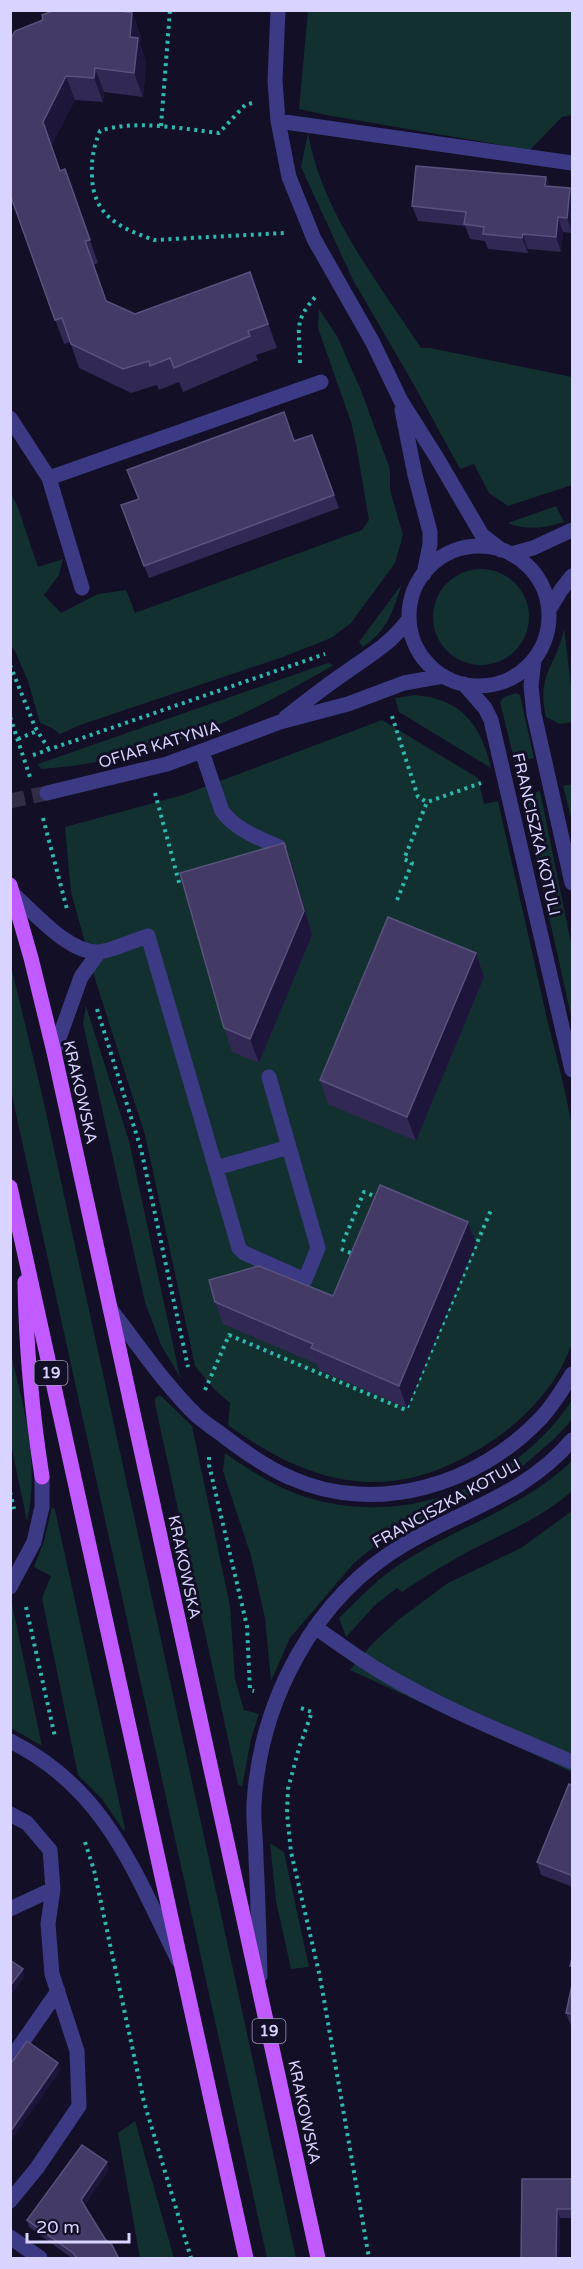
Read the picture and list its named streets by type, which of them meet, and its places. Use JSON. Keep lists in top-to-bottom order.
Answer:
{
  "streets": {
    "main road": ["KRAKOWSKA", "19"],
    "street": ["OFIAR KATYNIA", "FRANCISZKA KOTULI"]
  },
  "crossings": [
    ["OFIAR KATYNIA", "FRANCISZKA KOTULI"],
    ["FRANCISZKA KOTULI", "KRAKOWSKA"]
  ],
  "scale_bar": "20 m"
}
